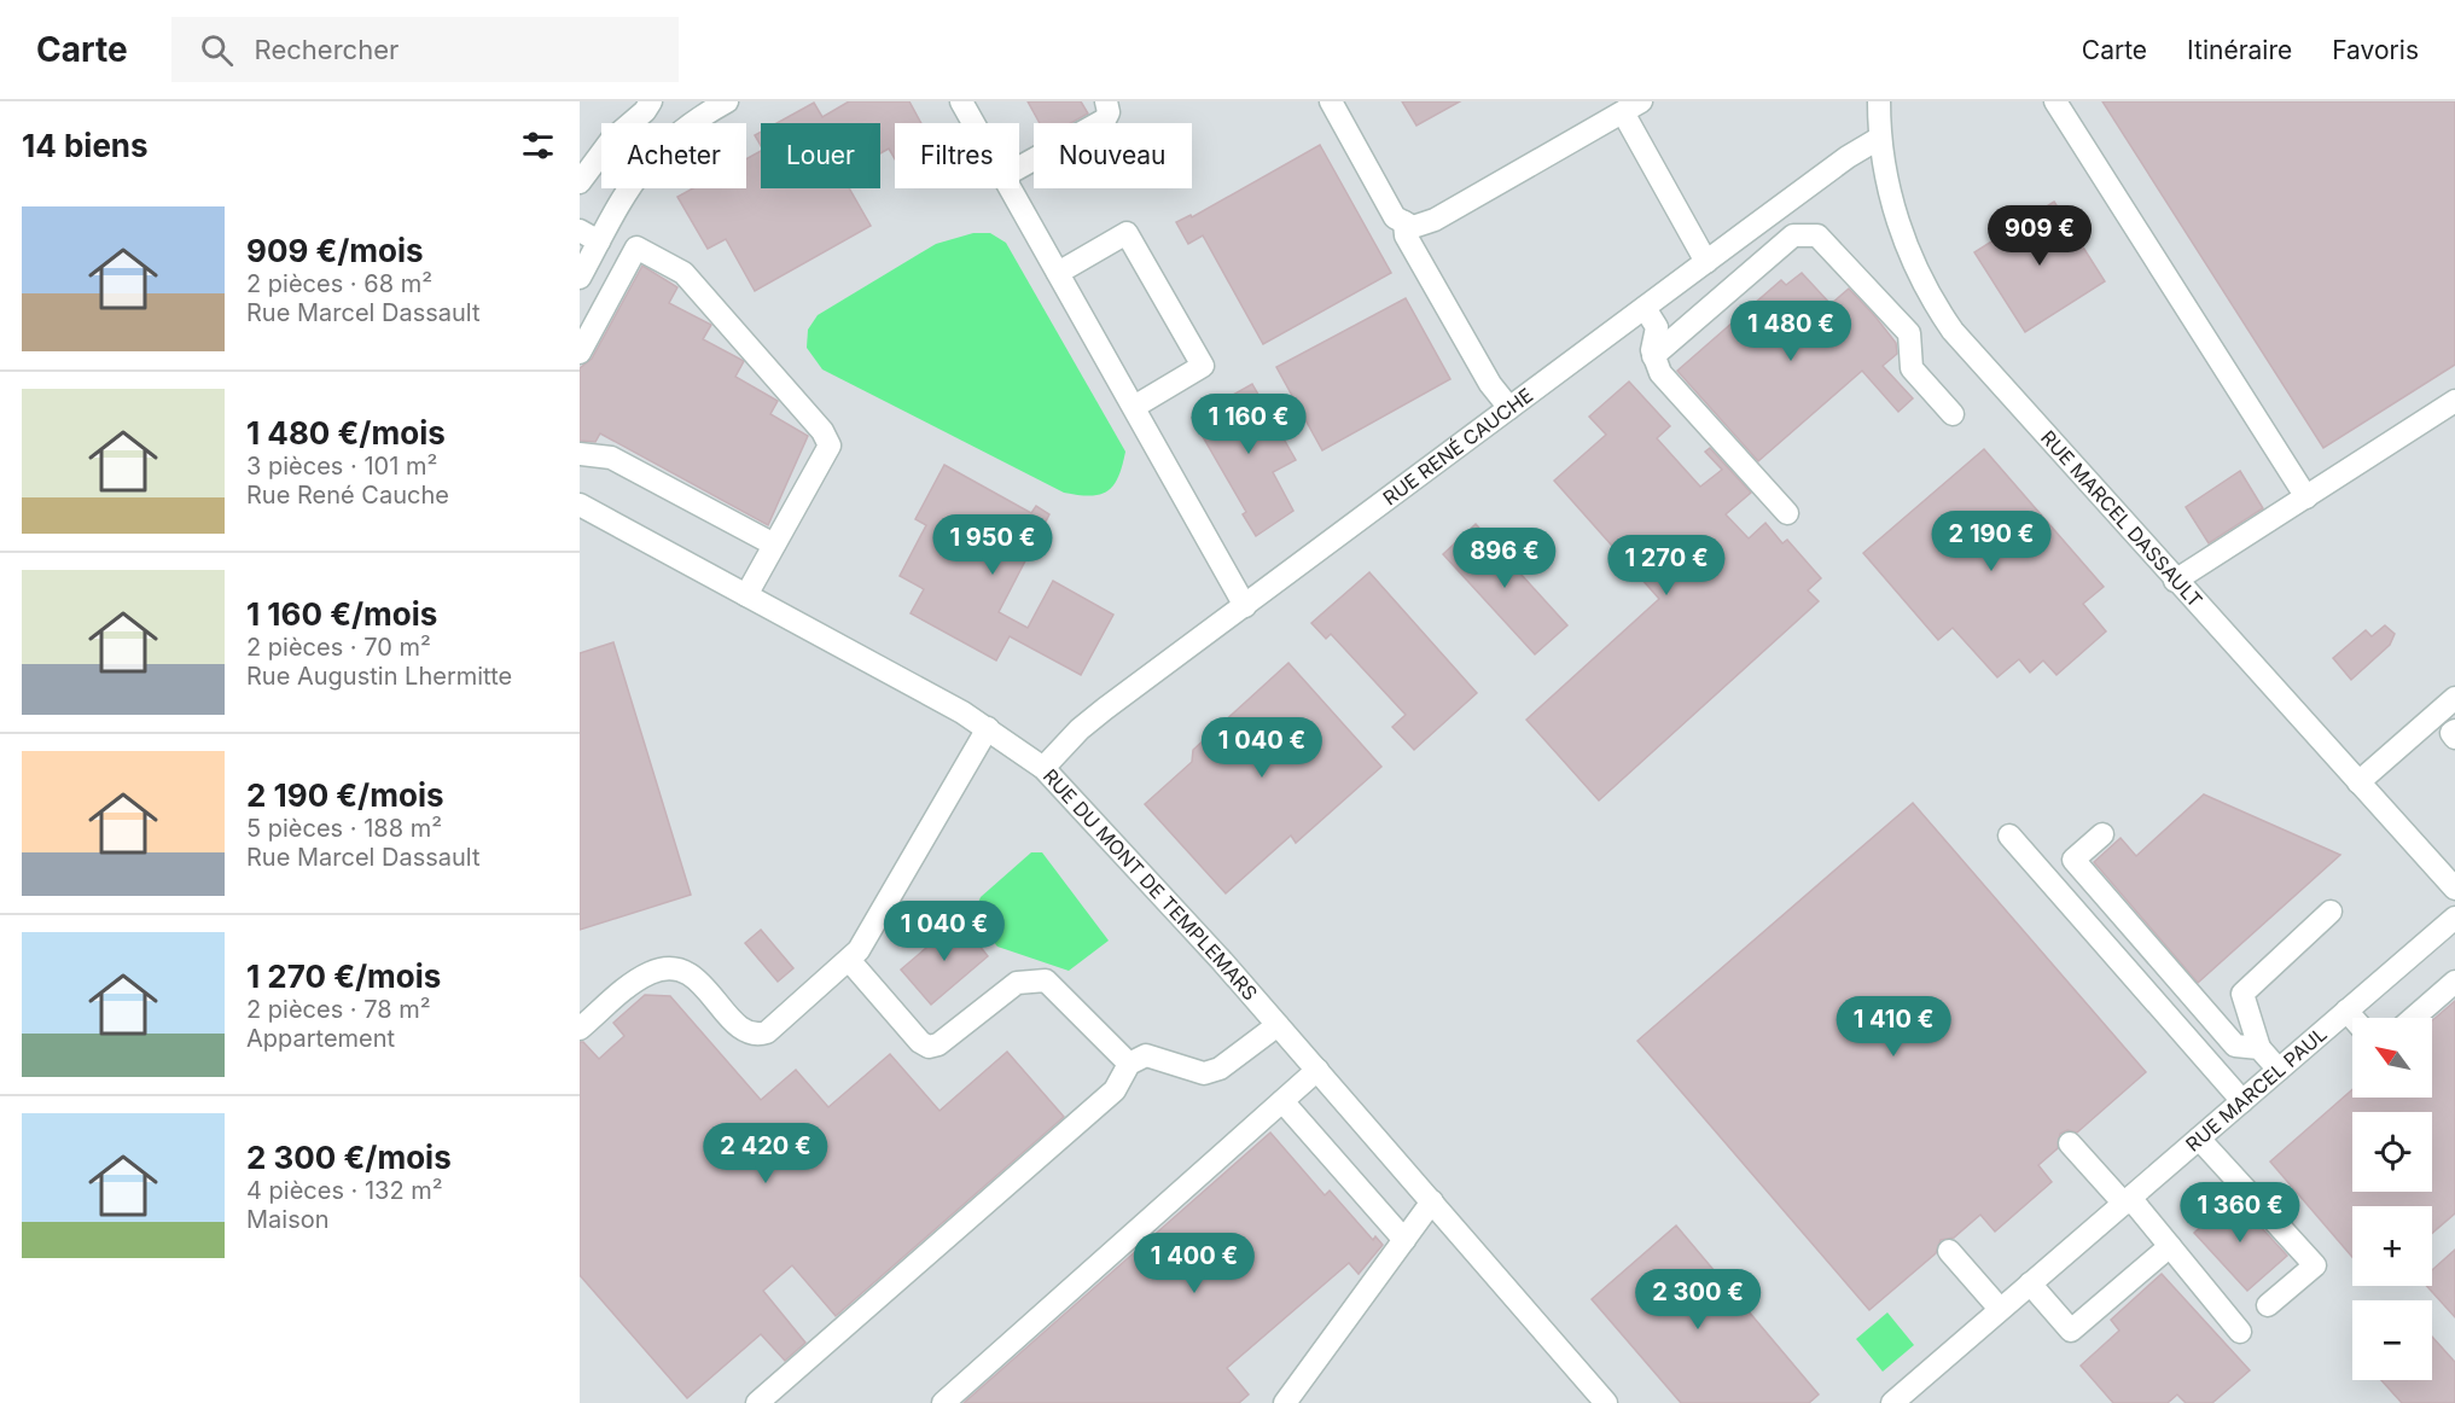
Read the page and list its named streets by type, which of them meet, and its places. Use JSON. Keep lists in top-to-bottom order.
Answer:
{
  "streets": {
    "street": [
      "RUE RENÉ CAUCHE",
      "RUE MARCEL DASSAULT",
      "RUE DU MONT DE TEMPLEMARS",
      "RUE MARCEL PAUL"
    ]
  },
  "crossings": [
    ["RUE RENÉ CAUCHE", "RUE MARCEL DASSAULT"],
    ["RUE RENÉ CAUCHE", "RUE DU MONT DE TEMPLEMARS"]
  ],
  "north": "top left",
  "page": {
    "header": "Carte",
    "search": "Rechercher",
    "nav": ["Carte", "Itinéraire", "Favoris"],
    "heading": "14 biens",
    "chip": [
      "Acheter",
      "Louer",
      "Filtres",
      "Nouveau"
    ],
    "list": [
      {
        "name": "909 €/mois",
        "note": "2 pièces · 68 m² · Rue Marcel Dassault"
      },
      {
        "name": "1 480 €/mois",
        "note": "3 pièces · 101 m² · Rue René Cauche"
      },
      {
        "name": "1 160 €/mois",
        "note": "2 pièces · 70 m² · Rue Augustin Lhermitte"
      },
      {
        "name": "2 190 €/mois",
        "note": "5 pièces · 188 m² · Rue Marcel Dassault"
      },
      {
        "name": "1 270 €/mois",
        "note": "2 pièces · 78 m² · Appartement"
      },
      {
        "name": "2 300 €/mois",
        "note": "4 pièces · 132 m² · Maison"
      }
    ],
    "price": [
      "909 €",
      "1 480 €",
      "1 160 €",
      "2 190 €",
      "1 950 €",
      "896 €",
      "1 270 €",
      "1 040 €",
      "1 040 €",
      "1 410 €",
      "2 420 €",
      "1 360 €",
      "1 400 €",
      "2 300 €"
    ],
    "map_buttons": ["+", "−"]
  }
}
